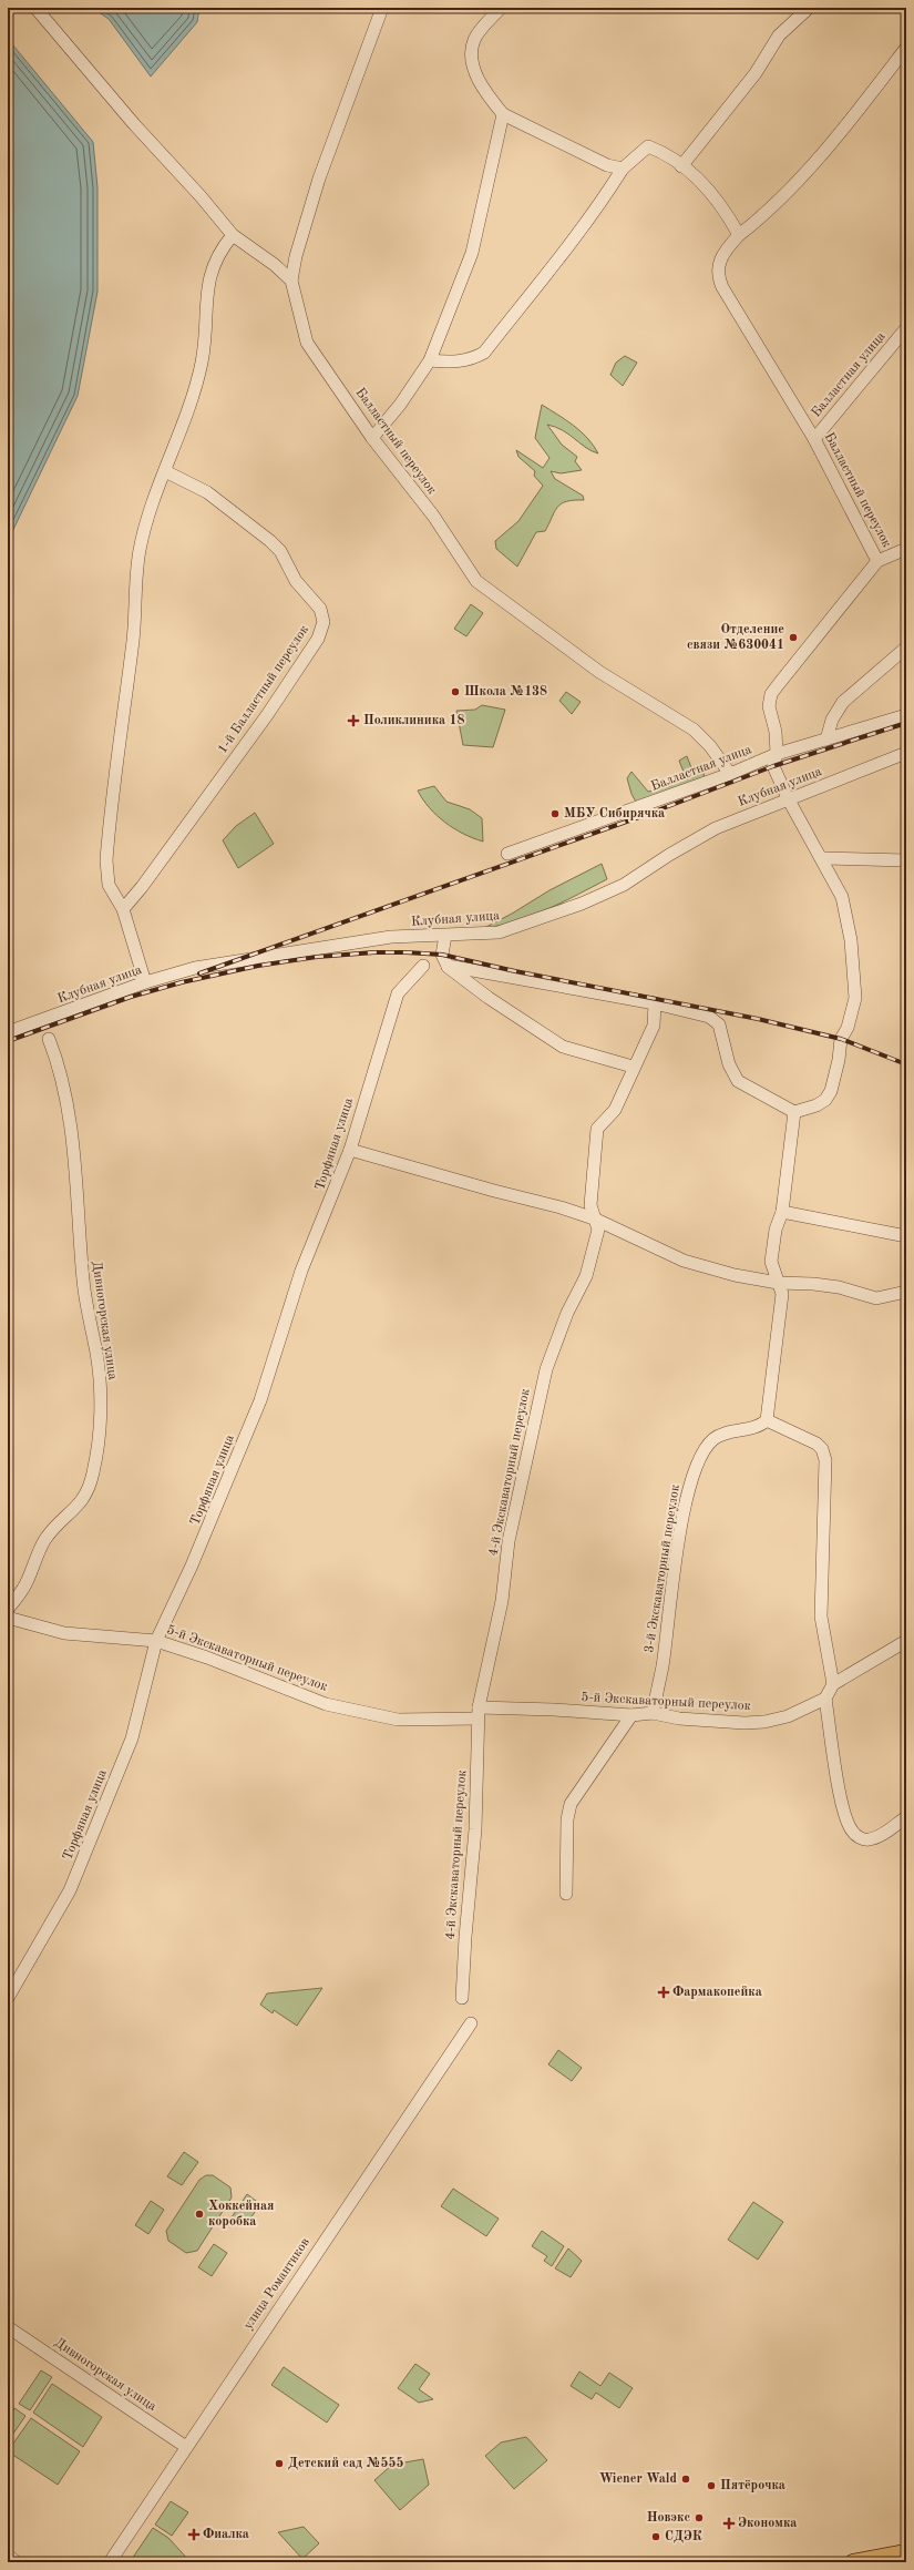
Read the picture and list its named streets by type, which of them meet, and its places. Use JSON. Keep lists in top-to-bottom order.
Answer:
{
  "streets": {
    "street": [
      "Балластная улица",
      "Балластный переулок",
      "1-й Балластный переулок",
      "Клубная улица",
      "Торфяная улица",
      "Дивногорская улица",
      "4-й Экскаваторный переулок",
      "3-й Экскаваторный переулок",
      "5-й Экскаваторный переулок",
      "улица Романтиков"
    ]
  },
  "crossings": [
    ["Балластная улица", "Балластный переулок"],
    ["Балластный переулок", "Клубная улица"],
    ["Торфяная улица", "5-й Экскаваторный переулок"],
    ["Дивногорская улица", "улица Романтиков"],
    ["4-й Экскаваторный переулок", "5-й Экскаваторный переулок"],
    ["3-й Экскаваторный переулок", "5-й Экскаваторный переулок"]
  ],
  "places": {
    "other": [
      "Отделение связи №630041",
      "Школа №138",
      "МБУ Сибирячка",
      "Хоккейная коробка",
      "Детский сад №555",
      "Wiener Wald",
      "Пятёрочка",
      "Новэкс",
      "СДЭК"
    ],
    "health": [
      "Поликлиника 18",
      "Фармакопейка",
      "Экономка",
      "Фиалка"
    ]
  }
}
